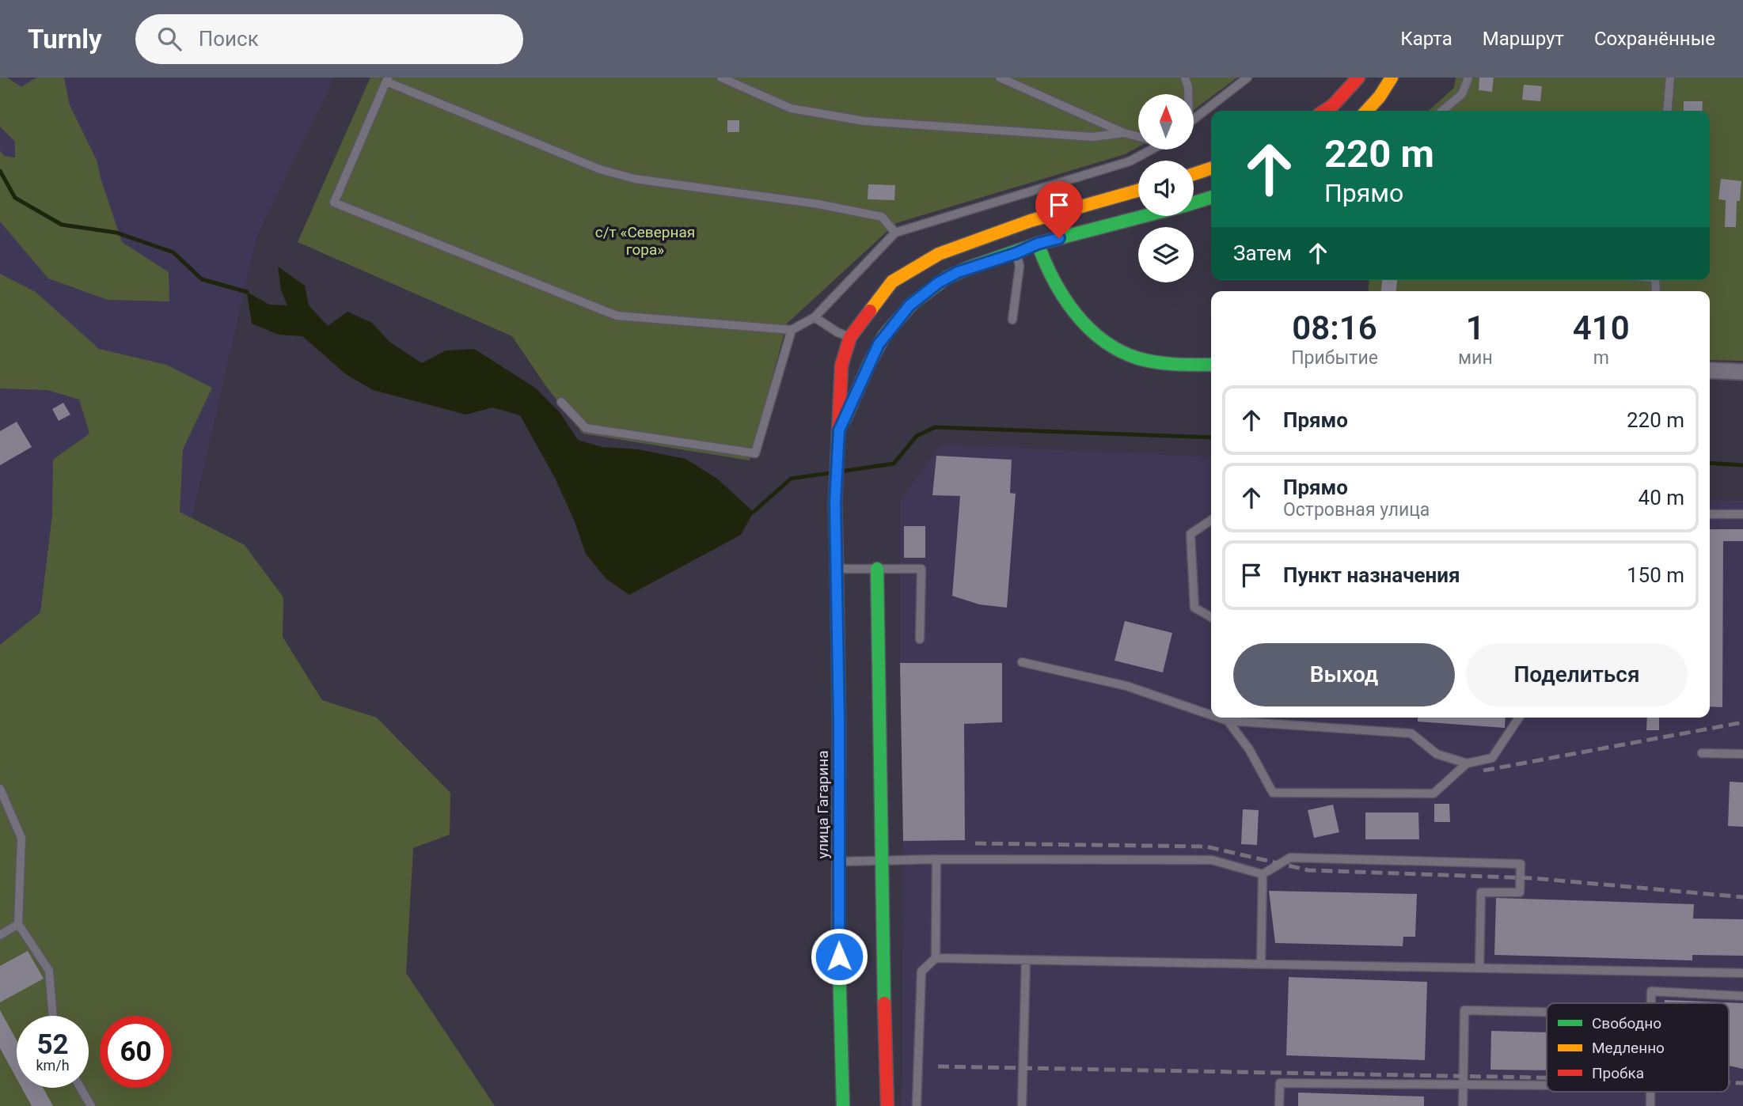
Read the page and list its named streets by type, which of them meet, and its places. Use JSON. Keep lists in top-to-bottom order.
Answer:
{
  "streets": {
    "main road": ["улица Гагарина"]
  },
  "parks": ["с/т «Северная гора»"],
  "legend": ["Свободно", "Медленно", "Пробка"],
  "north": "top",
  "page": {
    "header": "Turnly",
    "search": "Поиск",
    "nav": ["Карта", "Маршрут", "Сохранённые"],
    "turn": ["220 m", "Прямо"],
    "then": "Затем",
    "eta": [
      "08:16",
      "Прибытие",
      "1",
      "мин",
      "410",
      "m"
    ],
    "list": [
      {
        "name": "Прямо",
        "value": "220 m"
      },
      {
        "name": "Прямо",
        "note": "Островная улица",
        "value": "40 m"
      },
      {
        "name": "Пункт назначения",
        "value": "150 m"
      }
    ],
    "buttons": ["Выход", "Поделиться"],
    "speed": "52 km/h",
    "limit": "60"
  }
}
